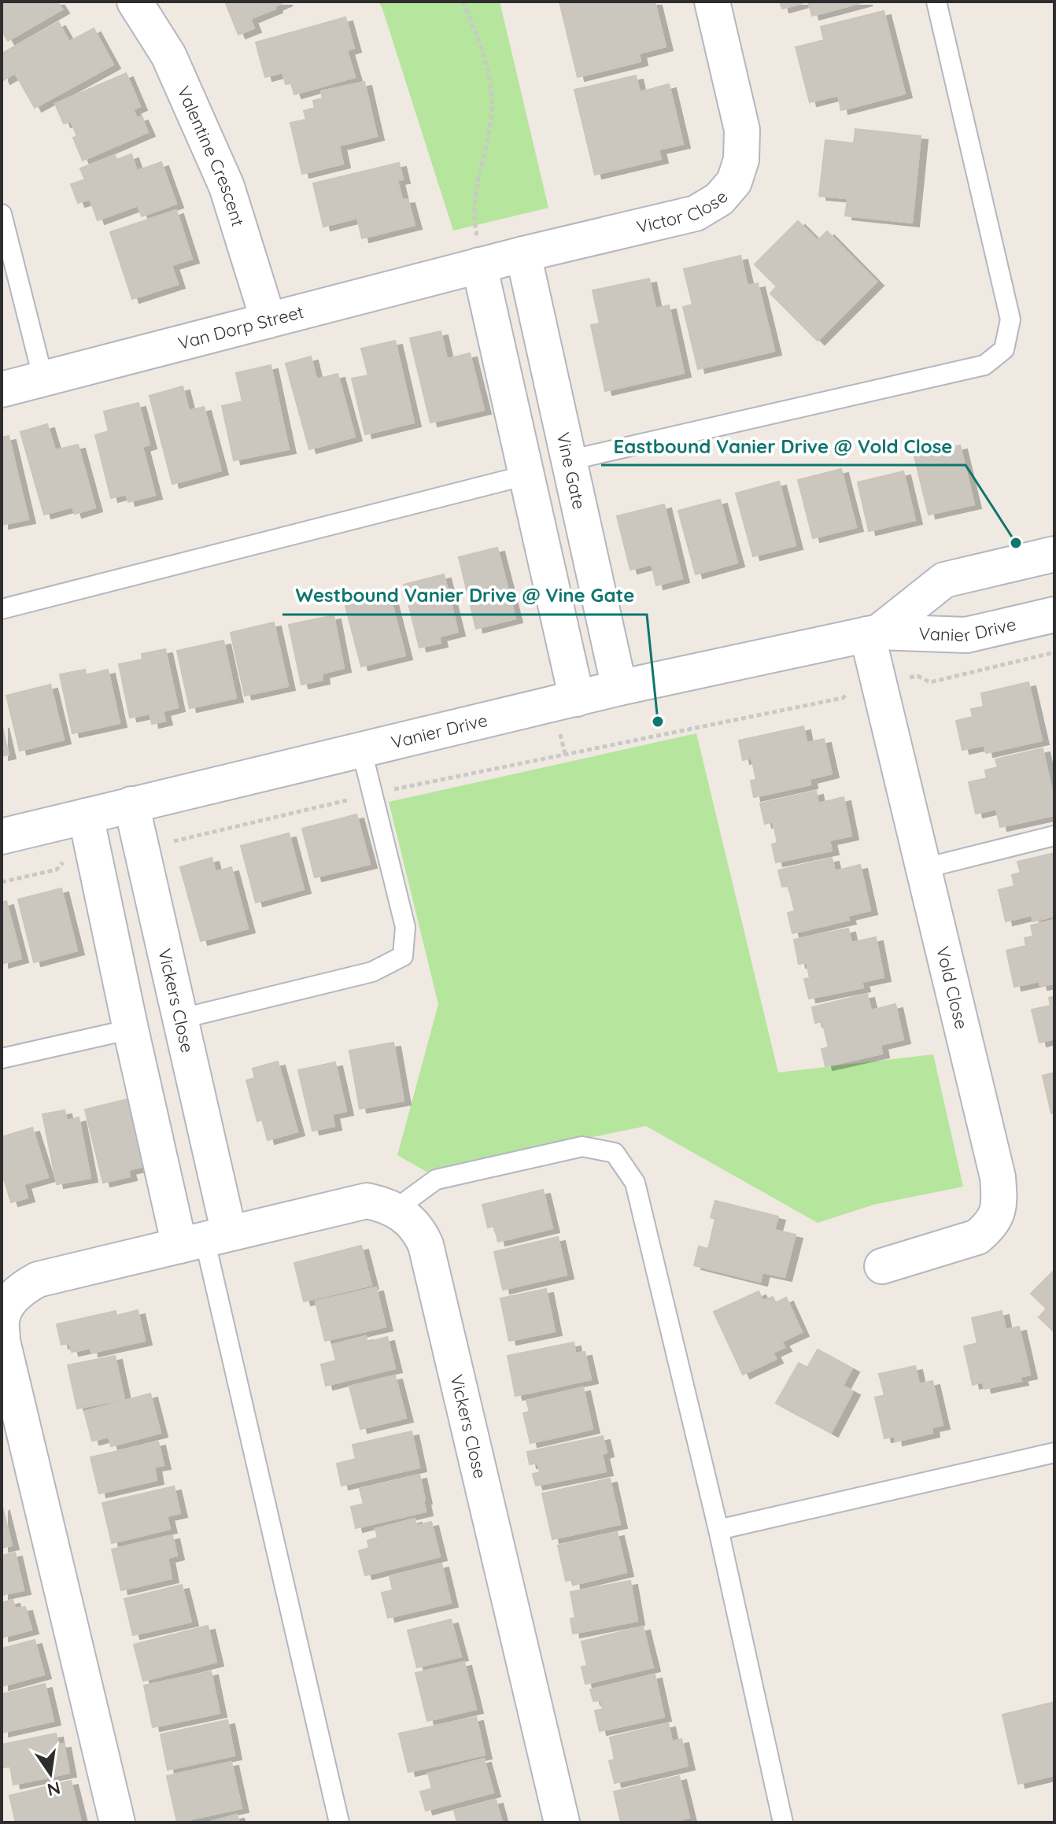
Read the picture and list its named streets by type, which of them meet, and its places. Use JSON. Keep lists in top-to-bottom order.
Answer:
{
  "streets": {
    "street": [
      "Valentine Crescent",
      "Victor Close",
      "Van Dorp Street",
      "Vine Gate",
      "Vanier Drive",
      "Vold Close",
      "Vickers Close"
    ]
  },
  "crossings": [
    ["Valentine Crescent", "Van Dorp Street"],
    ["Victor Close", "Van Dorp Street"],
    ["Victor Close", "Vine Gate"],
    ["Vine Gate", "Vanier Drive"],
    ["Vanier Drive", "Vold Close"],
    ["Vanier Drive", "Vickers Close"]
  ],
  "places": ["Eastbound Vanier Drive @ Vold Close", "Westbound Vanier Drive @ Vine Gate"],
  "north": "bottom"
}
